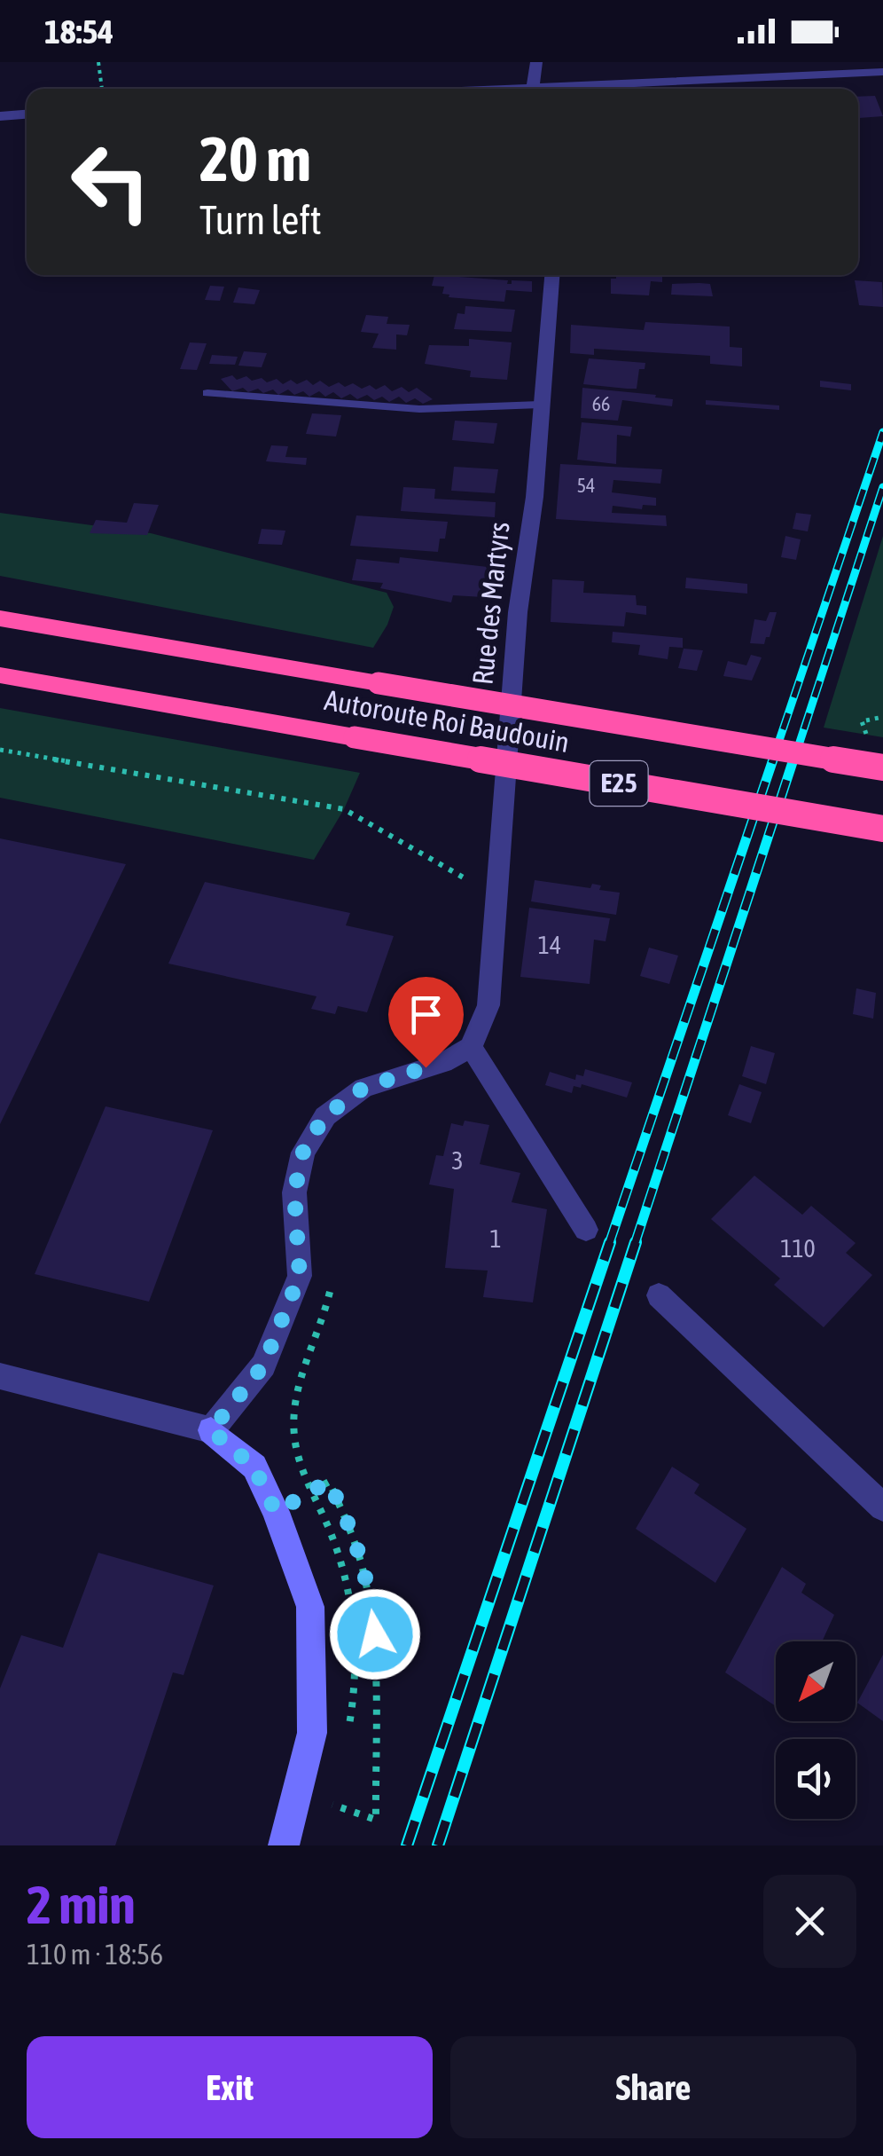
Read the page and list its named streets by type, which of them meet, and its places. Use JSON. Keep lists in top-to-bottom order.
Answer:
{
  "streets": {
    "highway": ["Autoroute Roi Baudouin", "E25"],
    "street": ["Rue des Martyrs"]
  },
  "house_numbers": [
    "66",
    "54",
    "14",
    "3",
    "1",
    "110"
  ],
  "north": "bottom left",
  "page": {
    "status": "18:54",
    "turn": ["20 m", "Turn left"],
    "heading": ["2 min", "110 m · 18:56"],
    "buttons": ["Exit", "Share"]
  }
}
